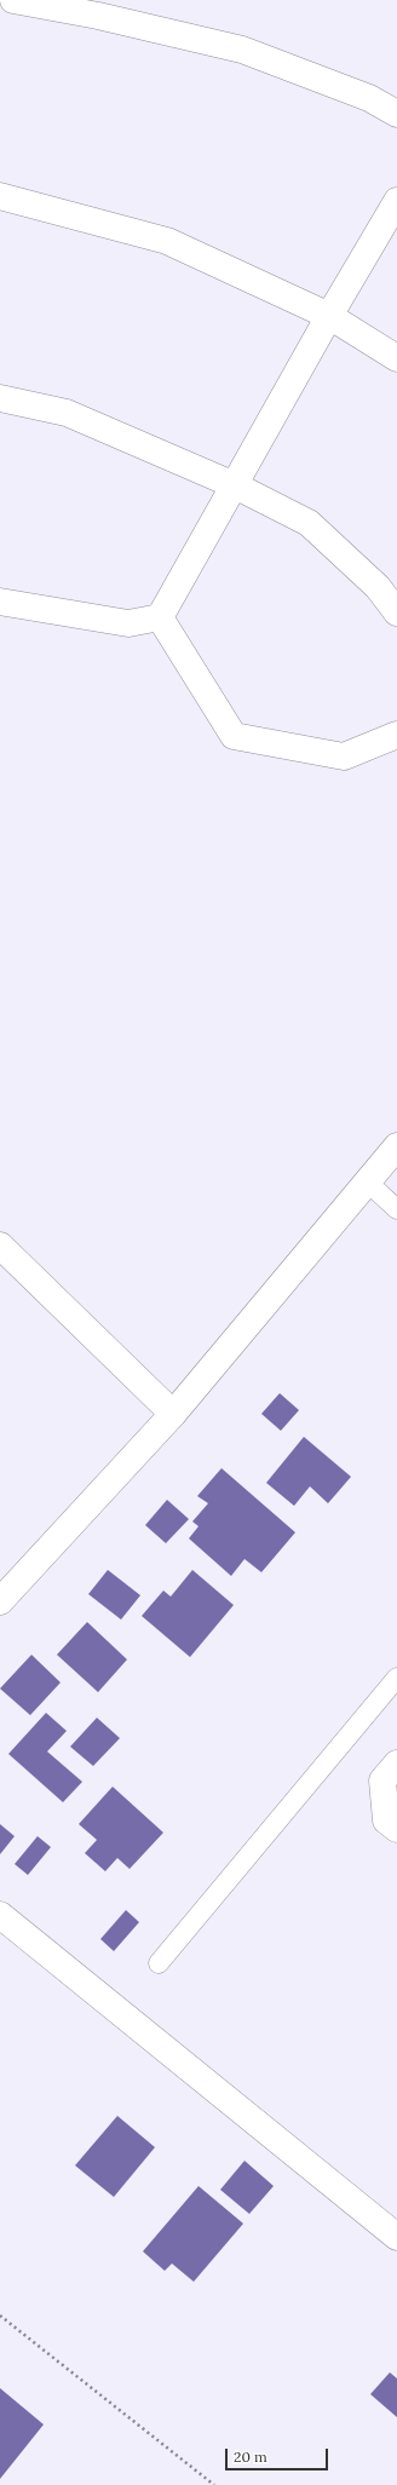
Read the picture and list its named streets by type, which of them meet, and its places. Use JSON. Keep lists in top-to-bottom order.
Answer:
{
  "scale_bar": "20 m"
}
